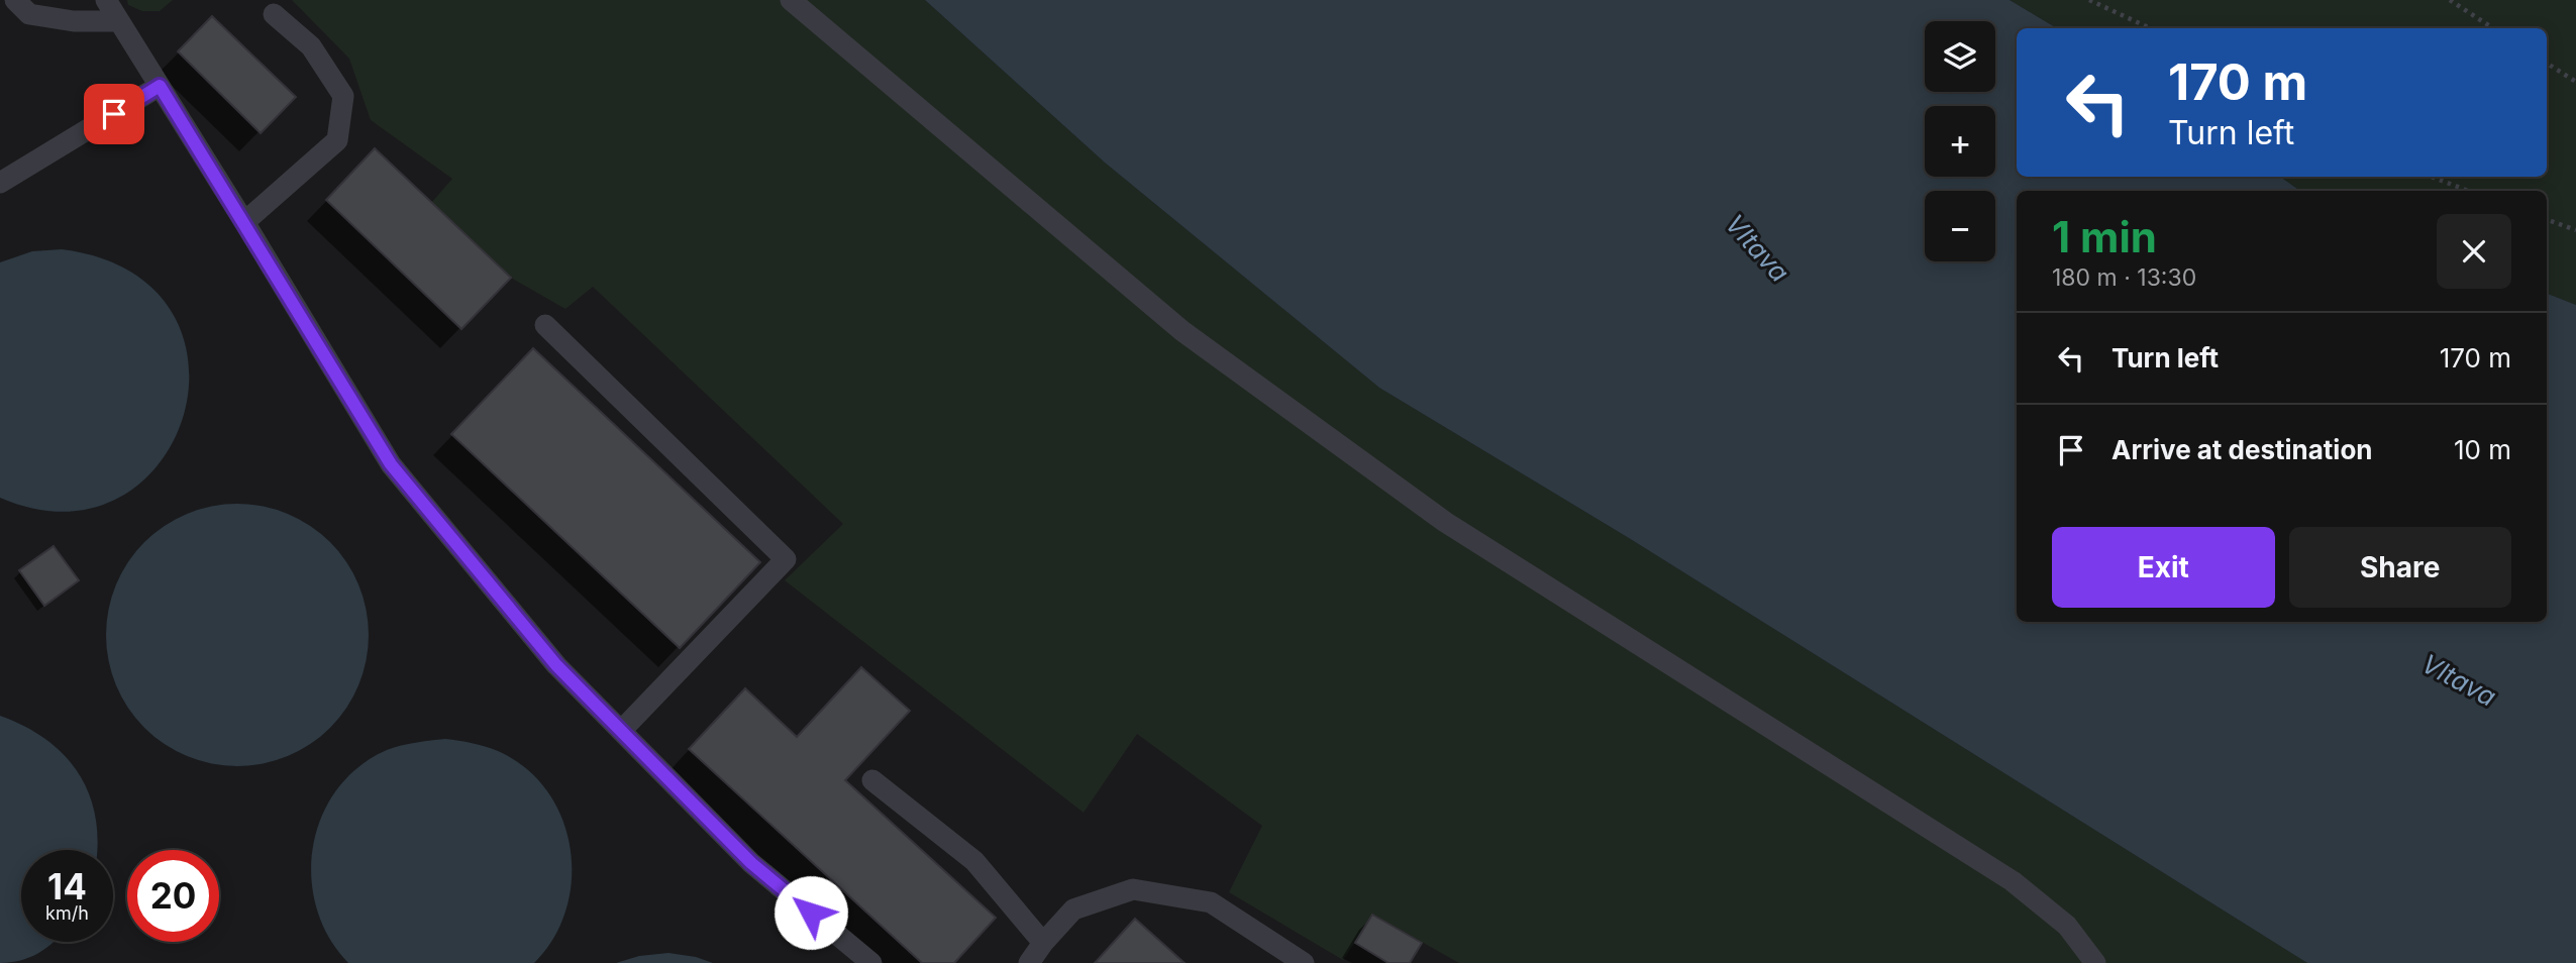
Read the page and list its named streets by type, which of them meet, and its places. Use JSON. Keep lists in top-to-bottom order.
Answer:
{
  "water": ["Vltava"],
  "page": {
    "map_buttons": ["+", "−"],
    "turn": ["170 m", "Turn left"],
    "heading": ["1 min", "180 m · 13:30"],
    "list": [
      {
        "name": "Turn left",
        "value": "170 m"
      },
      {
        "name": "Arrive at destination",
        "value": "10 m"
      }
    ],
    "buttons": ["Exit", "Share"],
    "speed": "14 km/h",
    "limit": "20"
  }
}
